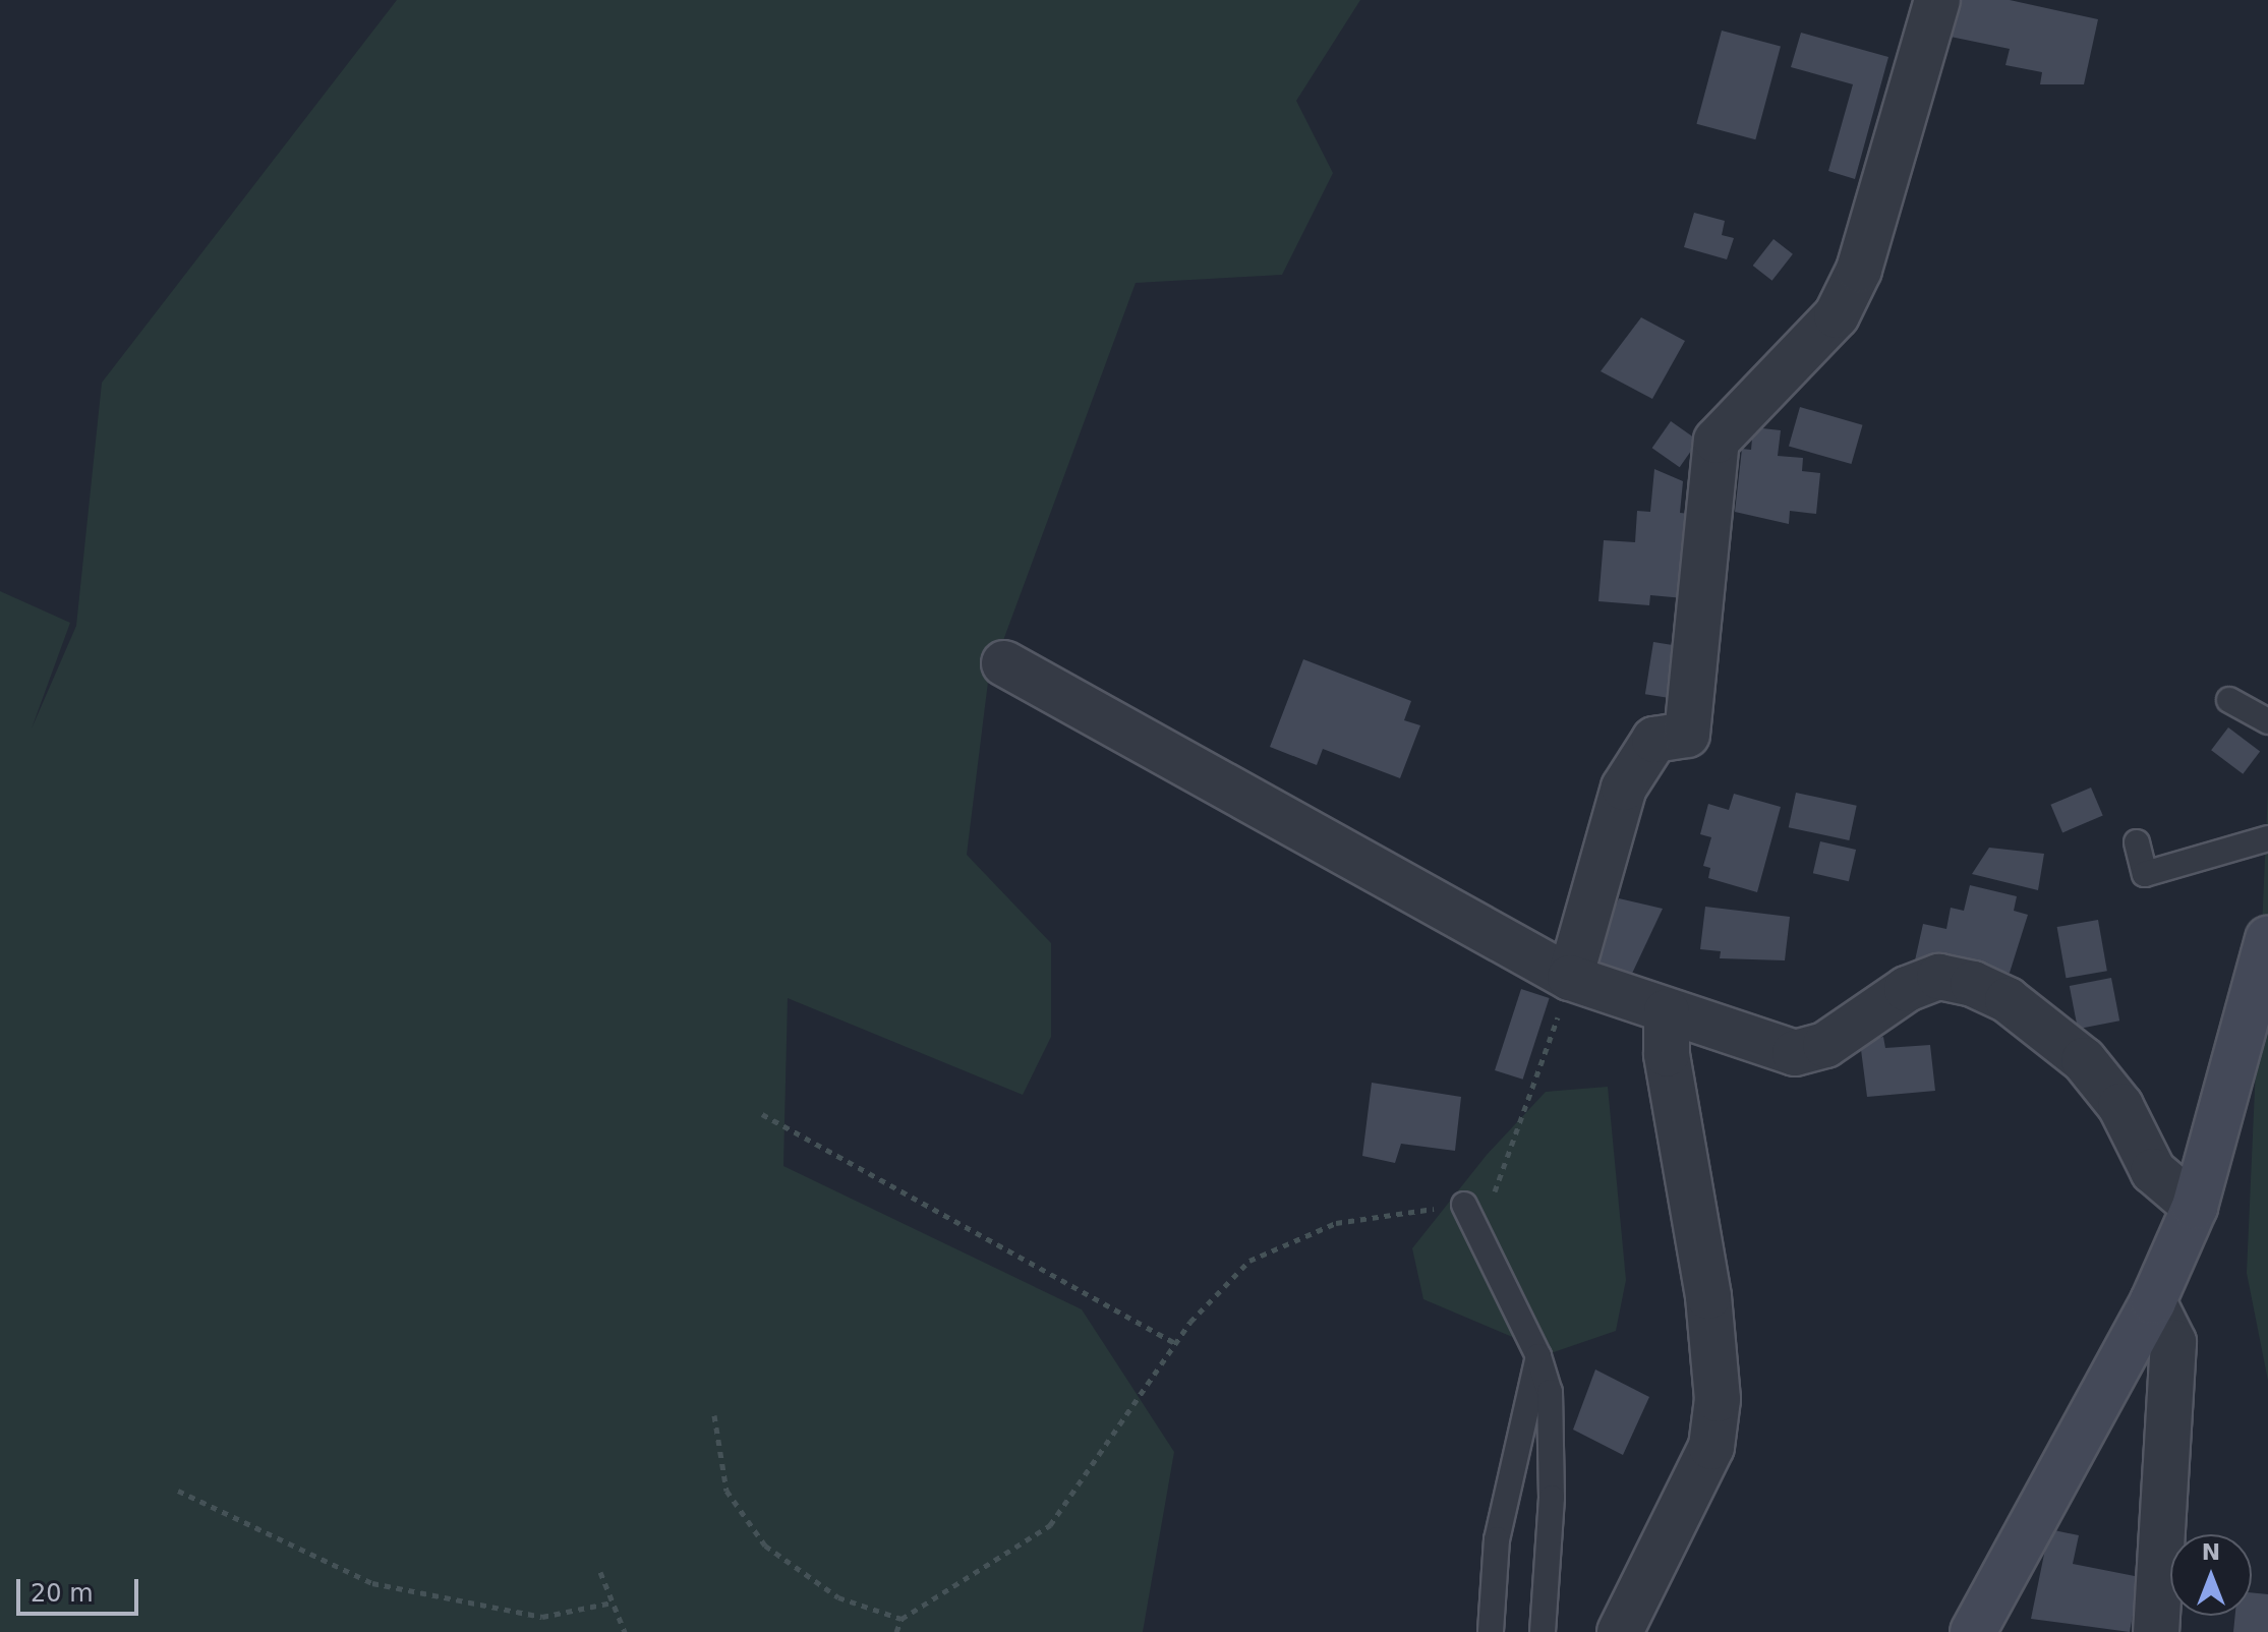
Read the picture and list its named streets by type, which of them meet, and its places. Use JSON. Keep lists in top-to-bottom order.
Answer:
{
  "scale_bar": "20 m",
  "north": "top"
}
